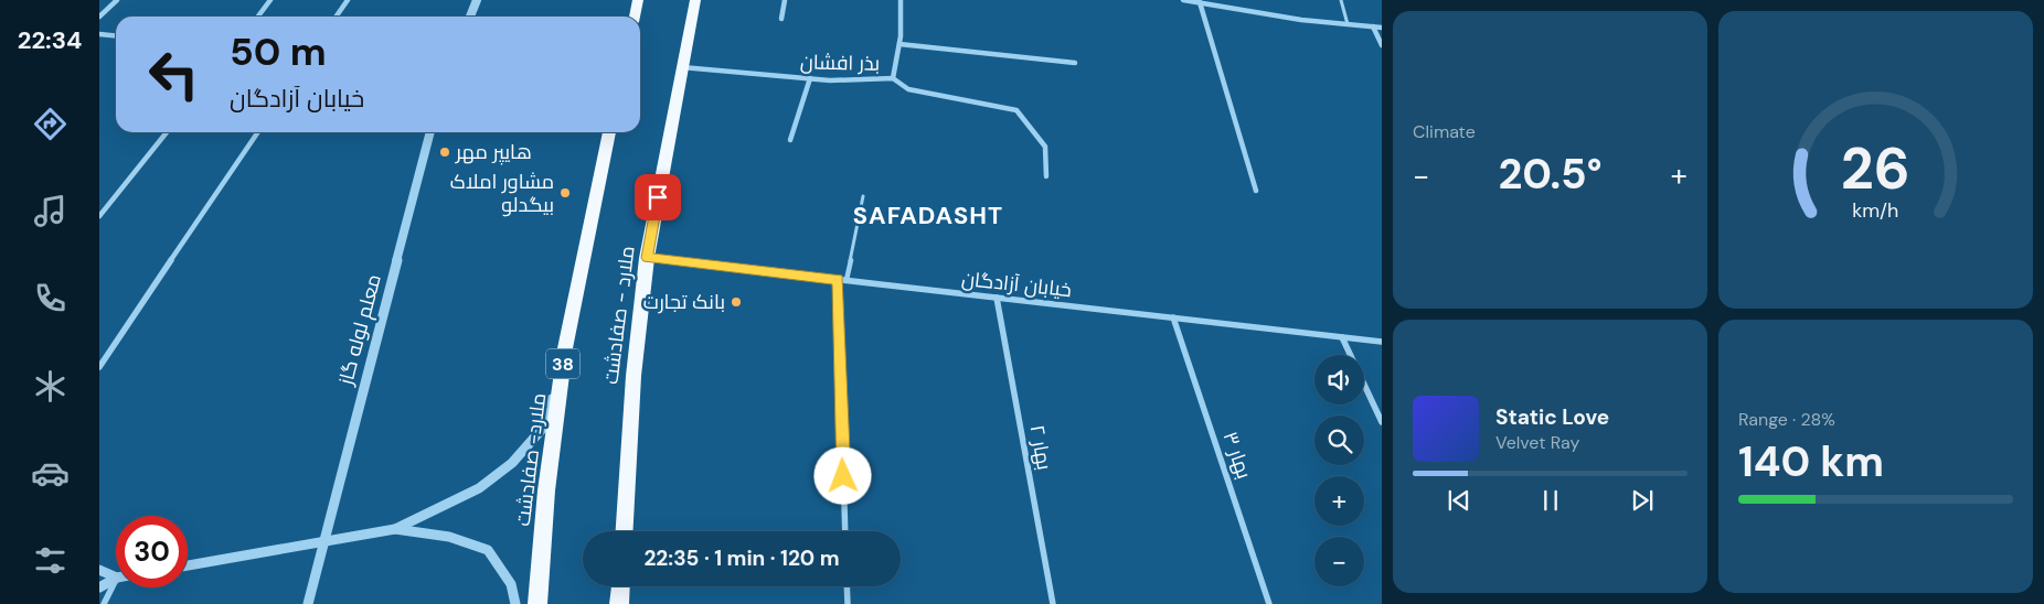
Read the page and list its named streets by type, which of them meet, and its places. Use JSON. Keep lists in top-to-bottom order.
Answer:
{
  "streets": {
    "highway": ["ملارد - صفادشت", "38", "ملارد- صفادشت"],
    "street": [
      "بذر افشان",
      "خیابان آزادگان",
      "معلم لوله گاز",
      "بهار ۲",
      "بهار ۳"
    ]
  },
  "crossings": [
    ["بذر افشان", "ملارد - صفادشت"],
    ["خیابان آزادگان", "ملارد - صفادشت"],
    ["خیابان آزادگان", "بهار ۲"],
    ["خیابان آزادگان", "بهار ۳"]
  ],
  "districts": ["SAFADASHT"],
  "places": ["هایپر مهر", "مشاور املاک بیگدلو", "بانک تجارت"],
  "page": {
    "tabs": "22:34",
    "tile": [
      "Climate",
      ["Range · 28%", "140 km"]
    ],
    "turn": ["50 m", "خیابان آزادگان"],
    "heat": ["−", "20.5°", "+"],
    "map_buttons": ["+", "−"],
    "song": ["Static Love", "Velvet Ray"],
    "limit": "30",
    "trip": "22:35 · 1 min · 120 m",
    "gauge": ["26", "km/h"]
  }
}
